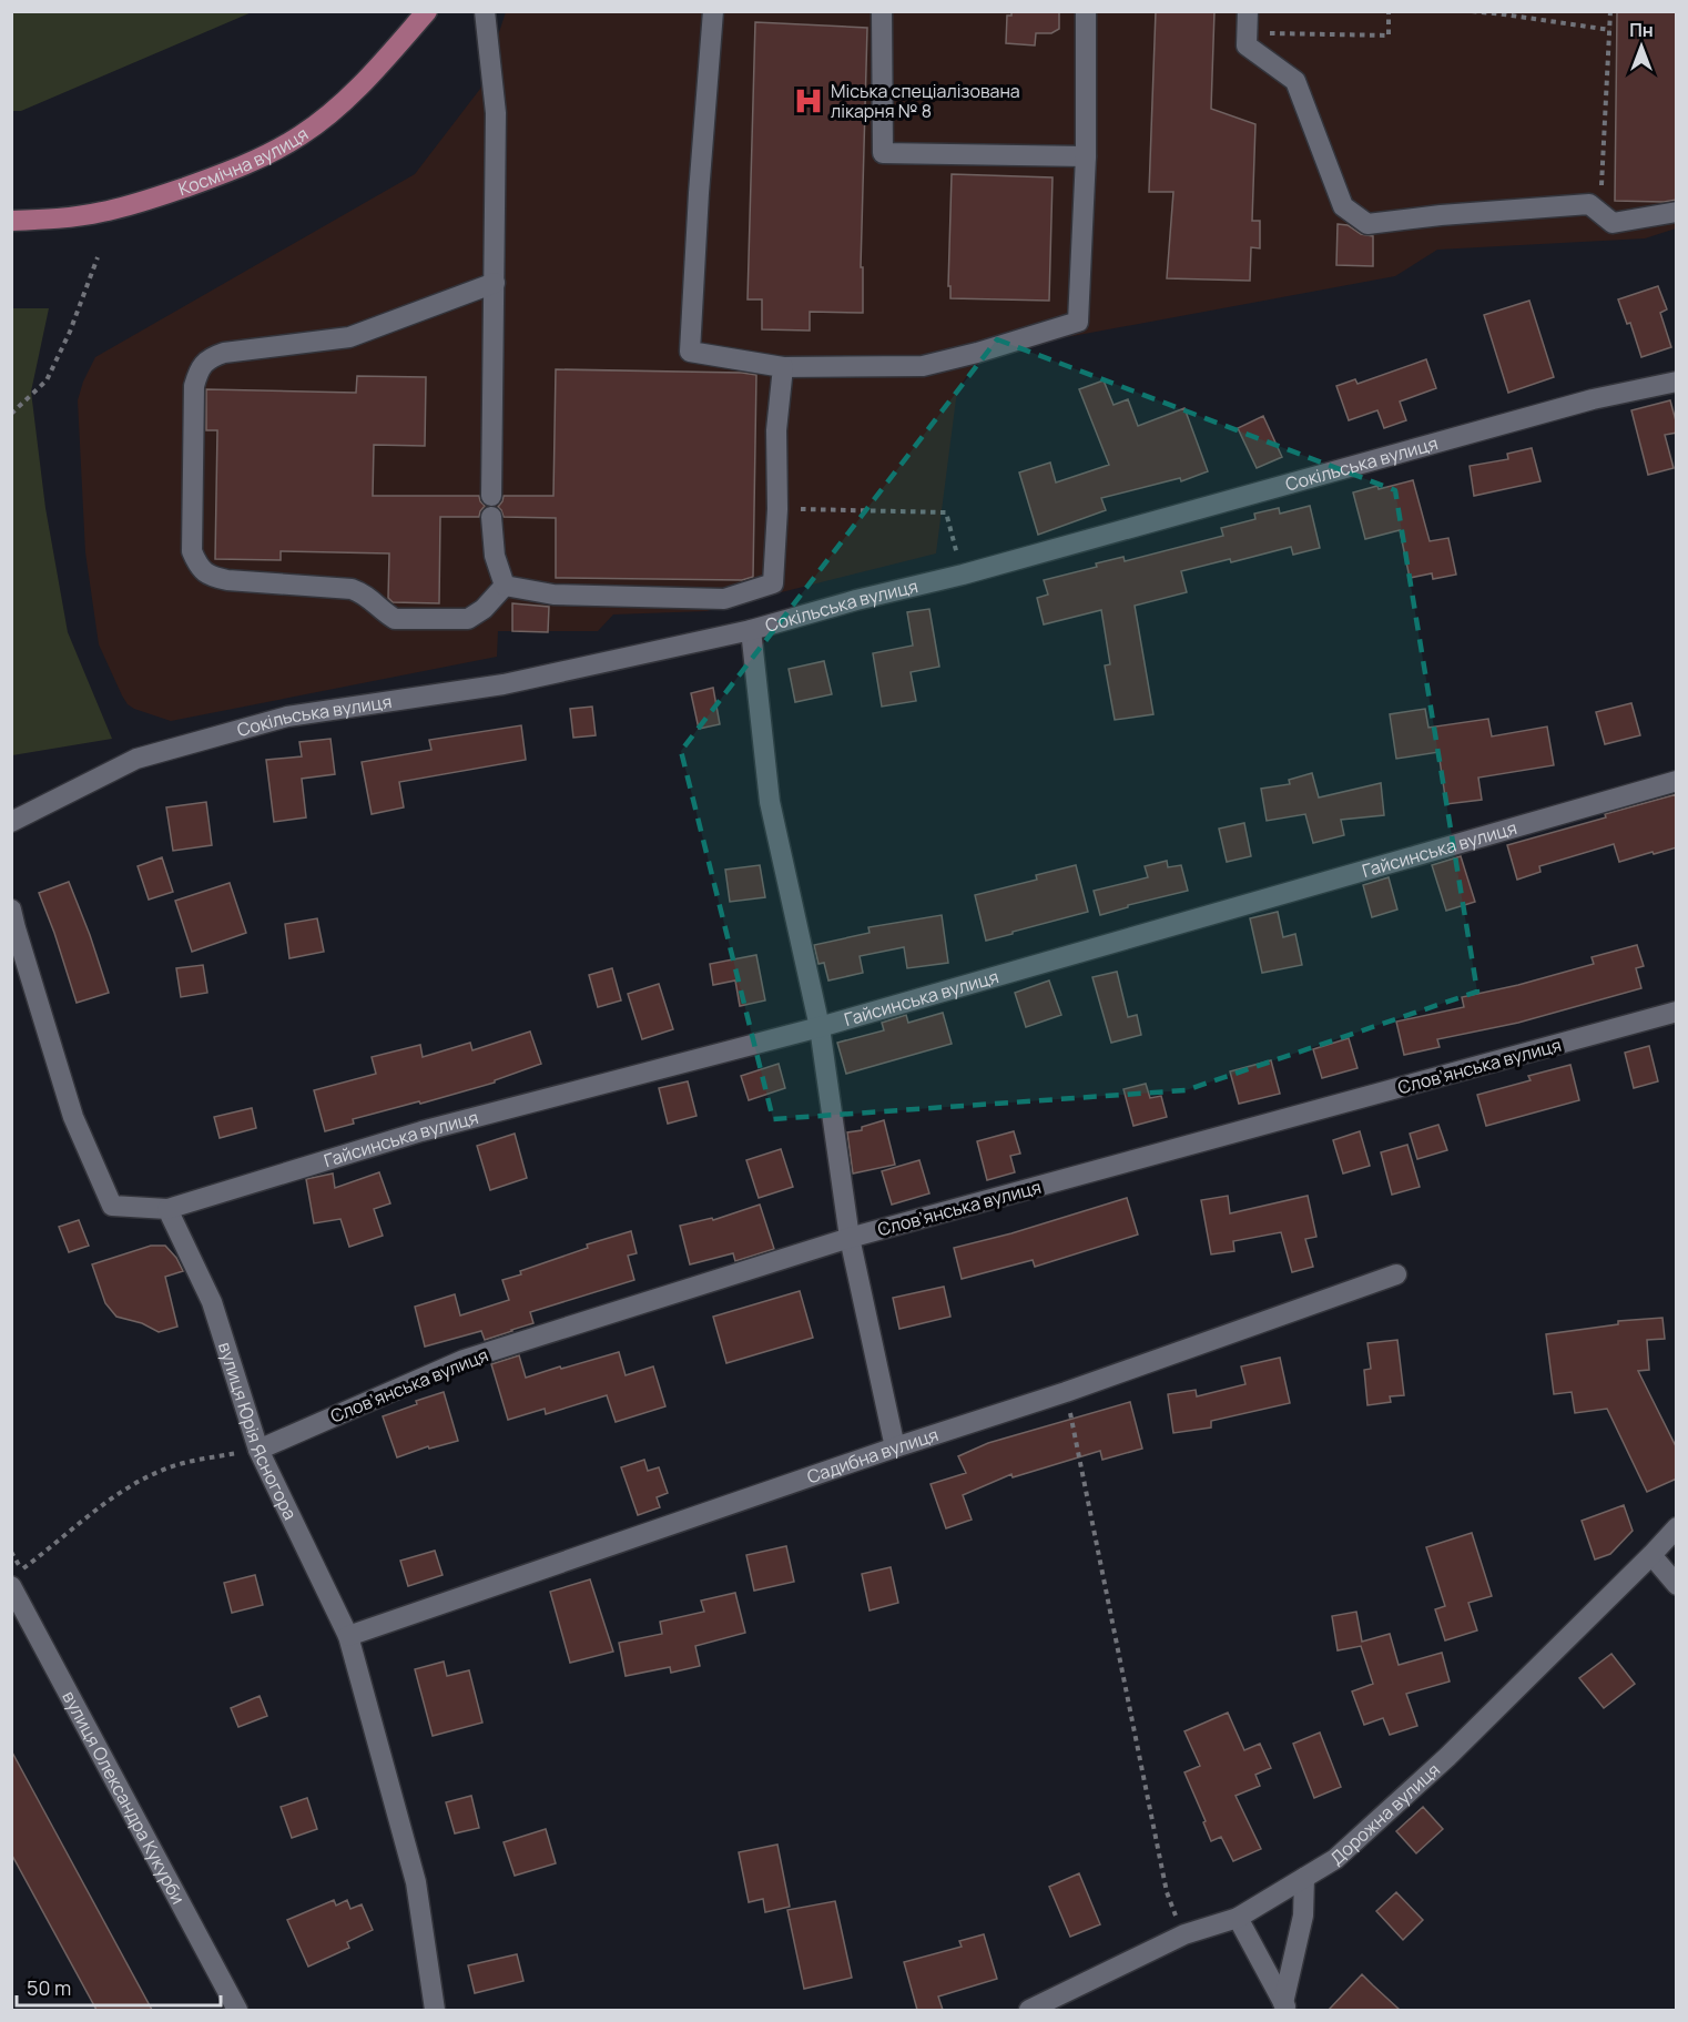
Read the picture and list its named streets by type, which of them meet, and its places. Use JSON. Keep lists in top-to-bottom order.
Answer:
{
  "streets": {
    "main road": ["Космічна вулиця"],
    "street": [
      "Сокільська вулиця",
      "Гайсинська вулиця",
      "Словʼянська вулиця",
      "вулиця Юрія Ясногора",
      "Садибна вулиця",
      "вулиця Олександра Кукурби",
      "Дорожна вулиця"
    ]
  },
  "crossings": [
    ["Гайсинська вулиця", "вулиця Юрія Ясногора"],
    ["Словʼянська вулиця", "вулиця Юрія Ясногора"],
    ["вулиця Юрія Ясногора", "Садибна вулиця"]
  ],
  "places": {
    "hospital": ["Міська спеціалізована лікарня № 8"]
  },
  "scale_bar": "50 m",
  "north": "top"
}
